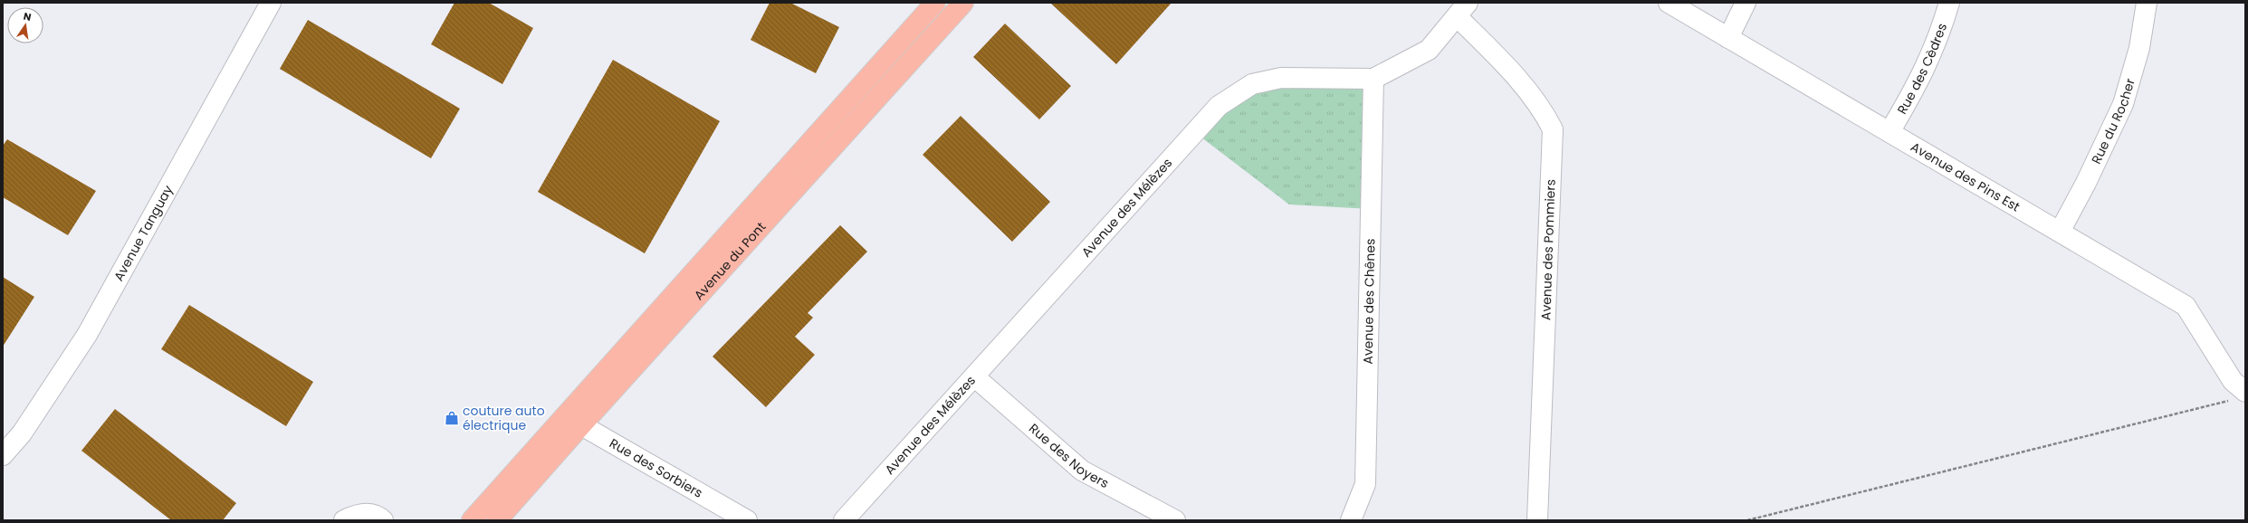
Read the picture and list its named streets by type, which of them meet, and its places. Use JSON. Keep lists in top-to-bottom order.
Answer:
{
  "streets": {
    "main road": ["Avenue du Pont"],
    "street": [
      "Rue des Cèdres",
      "Rue du Rocher",
      "Avenue des Pins Est",
      "Avenue des Mélèzes",
      "Avenue Tanguay",
      "Avenue des Pommiers",
      "Avenue des Chênes",
      "Rue des Noyers",
      "Rue des Sorbiers"
    ]
  },
  "crossings": [
    ["Rue des Cèdres", "Avenue des Pins Est"],
    ["Rue du Rocher", "Avenue des Pins Est"],
    ["Avenue des Mélèzes", "Avenue des Pommiers"],
    ["Avenue des Mélèzes", "Avenue des Chênes"],
    ["Avenue des Mélèzes", "Rue des Noyers"],
    ["Avenue du Pont", "Rue des Sorbiers"]
  ],
  "places": {
    "shop": ["couture auto électrique"]
  },
  "north": "top"
}
